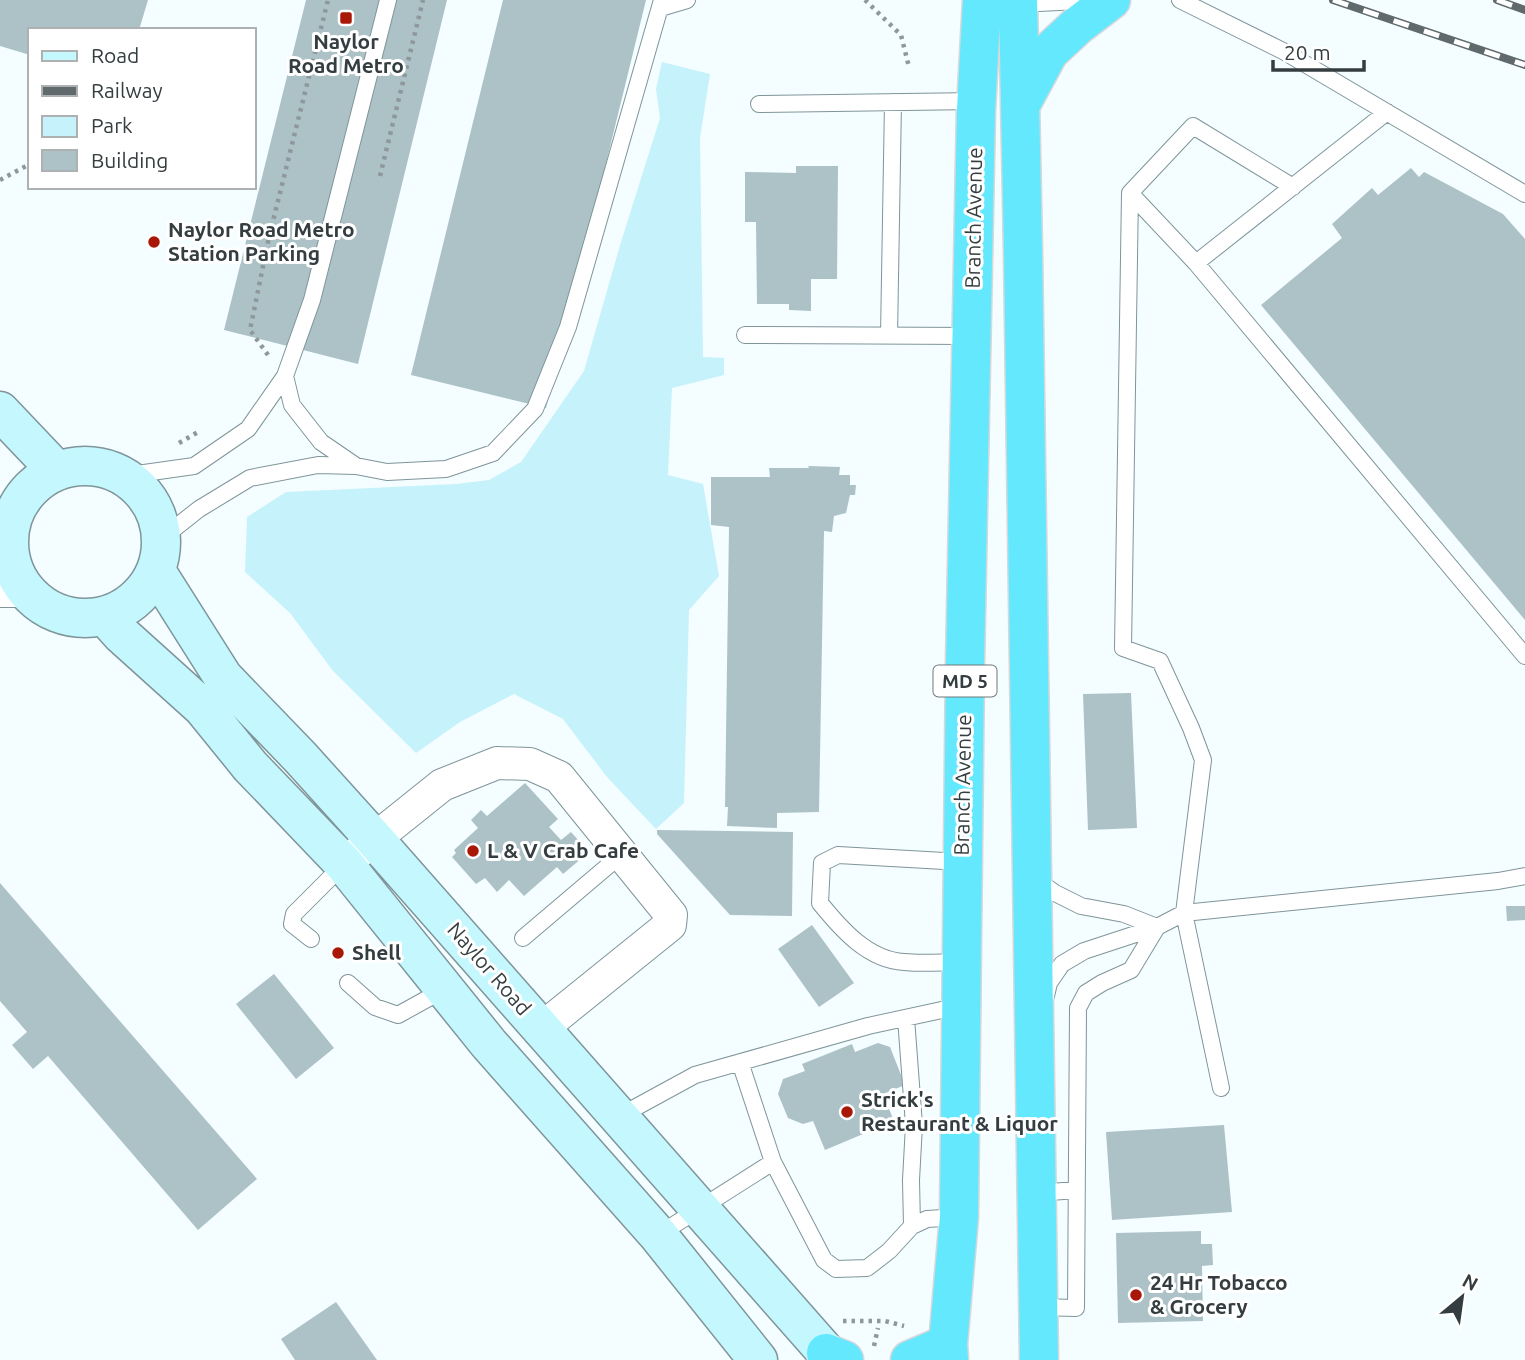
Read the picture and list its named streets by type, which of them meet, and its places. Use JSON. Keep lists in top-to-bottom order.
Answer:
{
  "streets": {
    "highway": ["Branch Avenue", "MD 5"],
    "main road": ["Naylor Road"]
  },
  "places": {
    "transit": ["Naylor Road Metro"],
    "other": [
      "Naylor Road Metro Station Parking",
      "L & V Crab Cafe",
      "Shell",
      "Strick's Restaurant & Liquor",
      "24 Hr Tobacco & Grocery"
    ]
  },
  "legend": [
    "Road",
    "Railway",
    "Park",
    "Building"
  ],
  "scale_bar": "20 m",
  "north": "top right"
}
